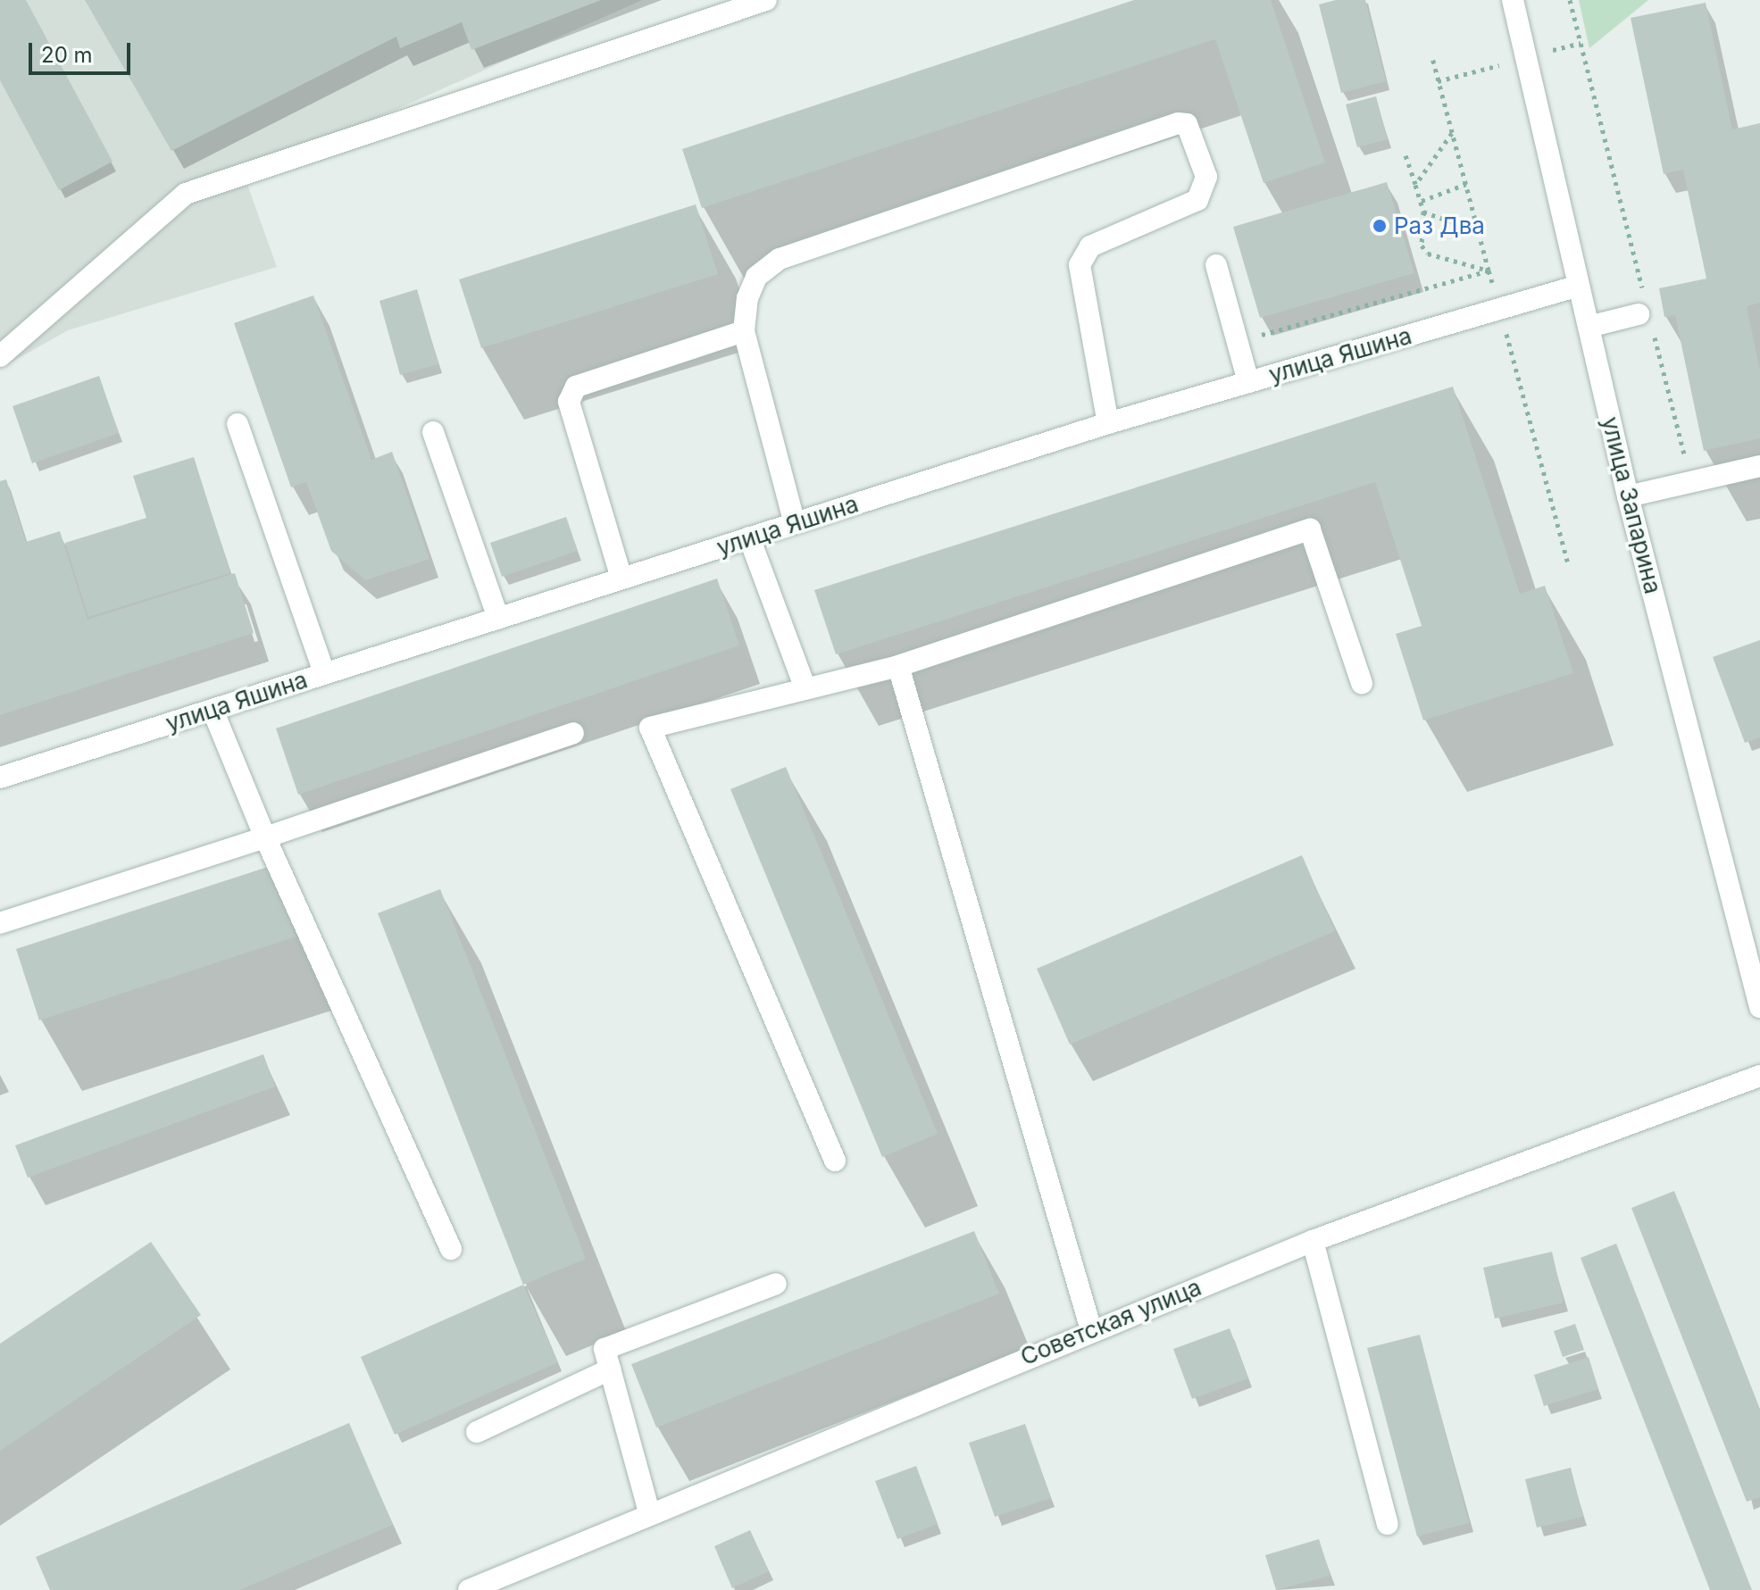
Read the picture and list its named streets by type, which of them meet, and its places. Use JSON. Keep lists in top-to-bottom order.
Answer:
{
  "streets": {
    "street": ["улица Яшина", "улица Запарина", "Советская улица"]
  },
  "crossings": [
    ["улица Яшина", "улица Запарина"]
  ],
  "places": ["Раз Два"],
  "scale_bar": "20 m"
}
